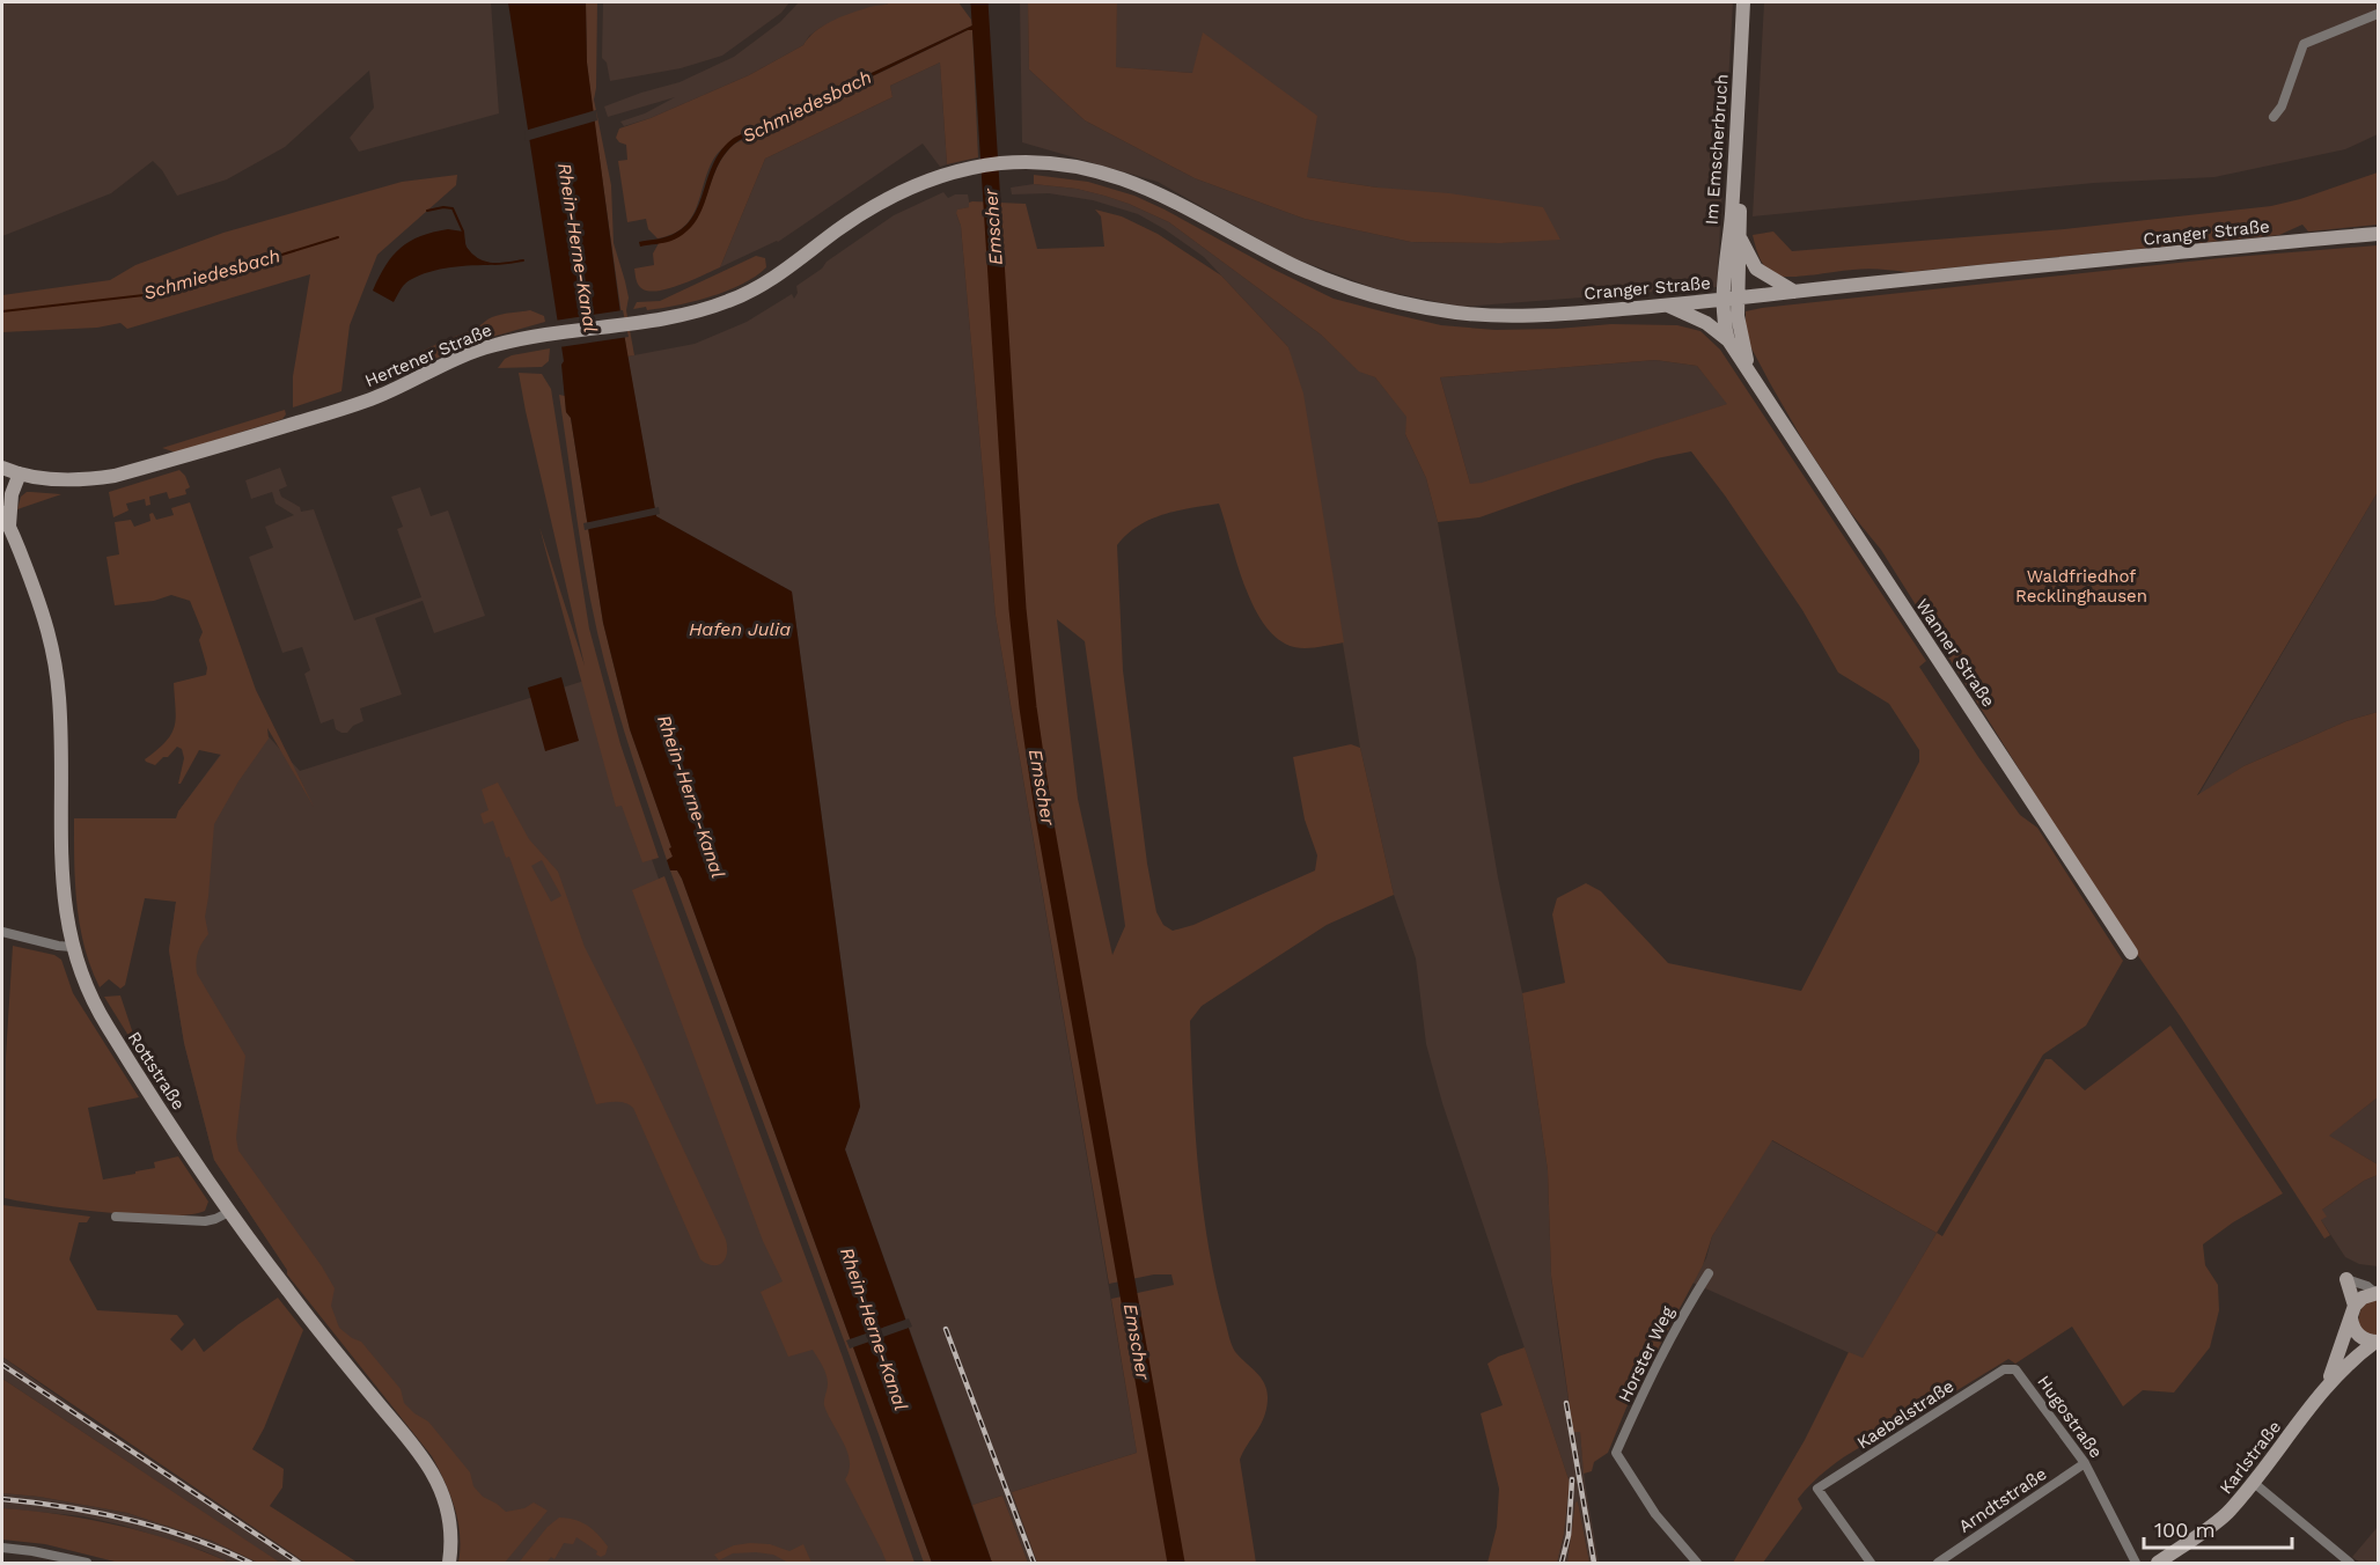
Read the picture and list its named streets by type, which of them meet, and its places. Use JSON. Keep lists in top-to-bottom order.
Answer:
{
  "streets": {
    "main road": [
      "Im Emscherbruch",
      "Cranger Straße",
      "Hertener Straße",
      "Wanner Straße",
      "Rottstraße",
      "Karlstraße"
    ],
    "street": [
      "Horster Weg",
      "Kaebelstraße",
      "Hugostraße",
      "Arndtstraße"
    ]
  },
  "crossings": [
    ["Im Emscherbruch", "Cranger Straße"],
    ["Im Emscherbruch", "Wanner Straße"],
    ["Cranger Straße", "Hertener Straße"],
    ["Cranger Straße", "Wanner Straße"],
    ["Hertener Straße", "Rottstraße"],
    ["Kaebelstraße", "Hugostraße"],
    ["Hugostraße", "Arndtstraße"]
  ],
  "water": [
    "Schmiedesbach",
    "Emscher",
    "Rhein-Herne-Kanal",
    "Hafen Julia"
  ],
  "parks": ["Waldfriedhof Recklinghausen"],
  "scale_bar": "100 m"
}
